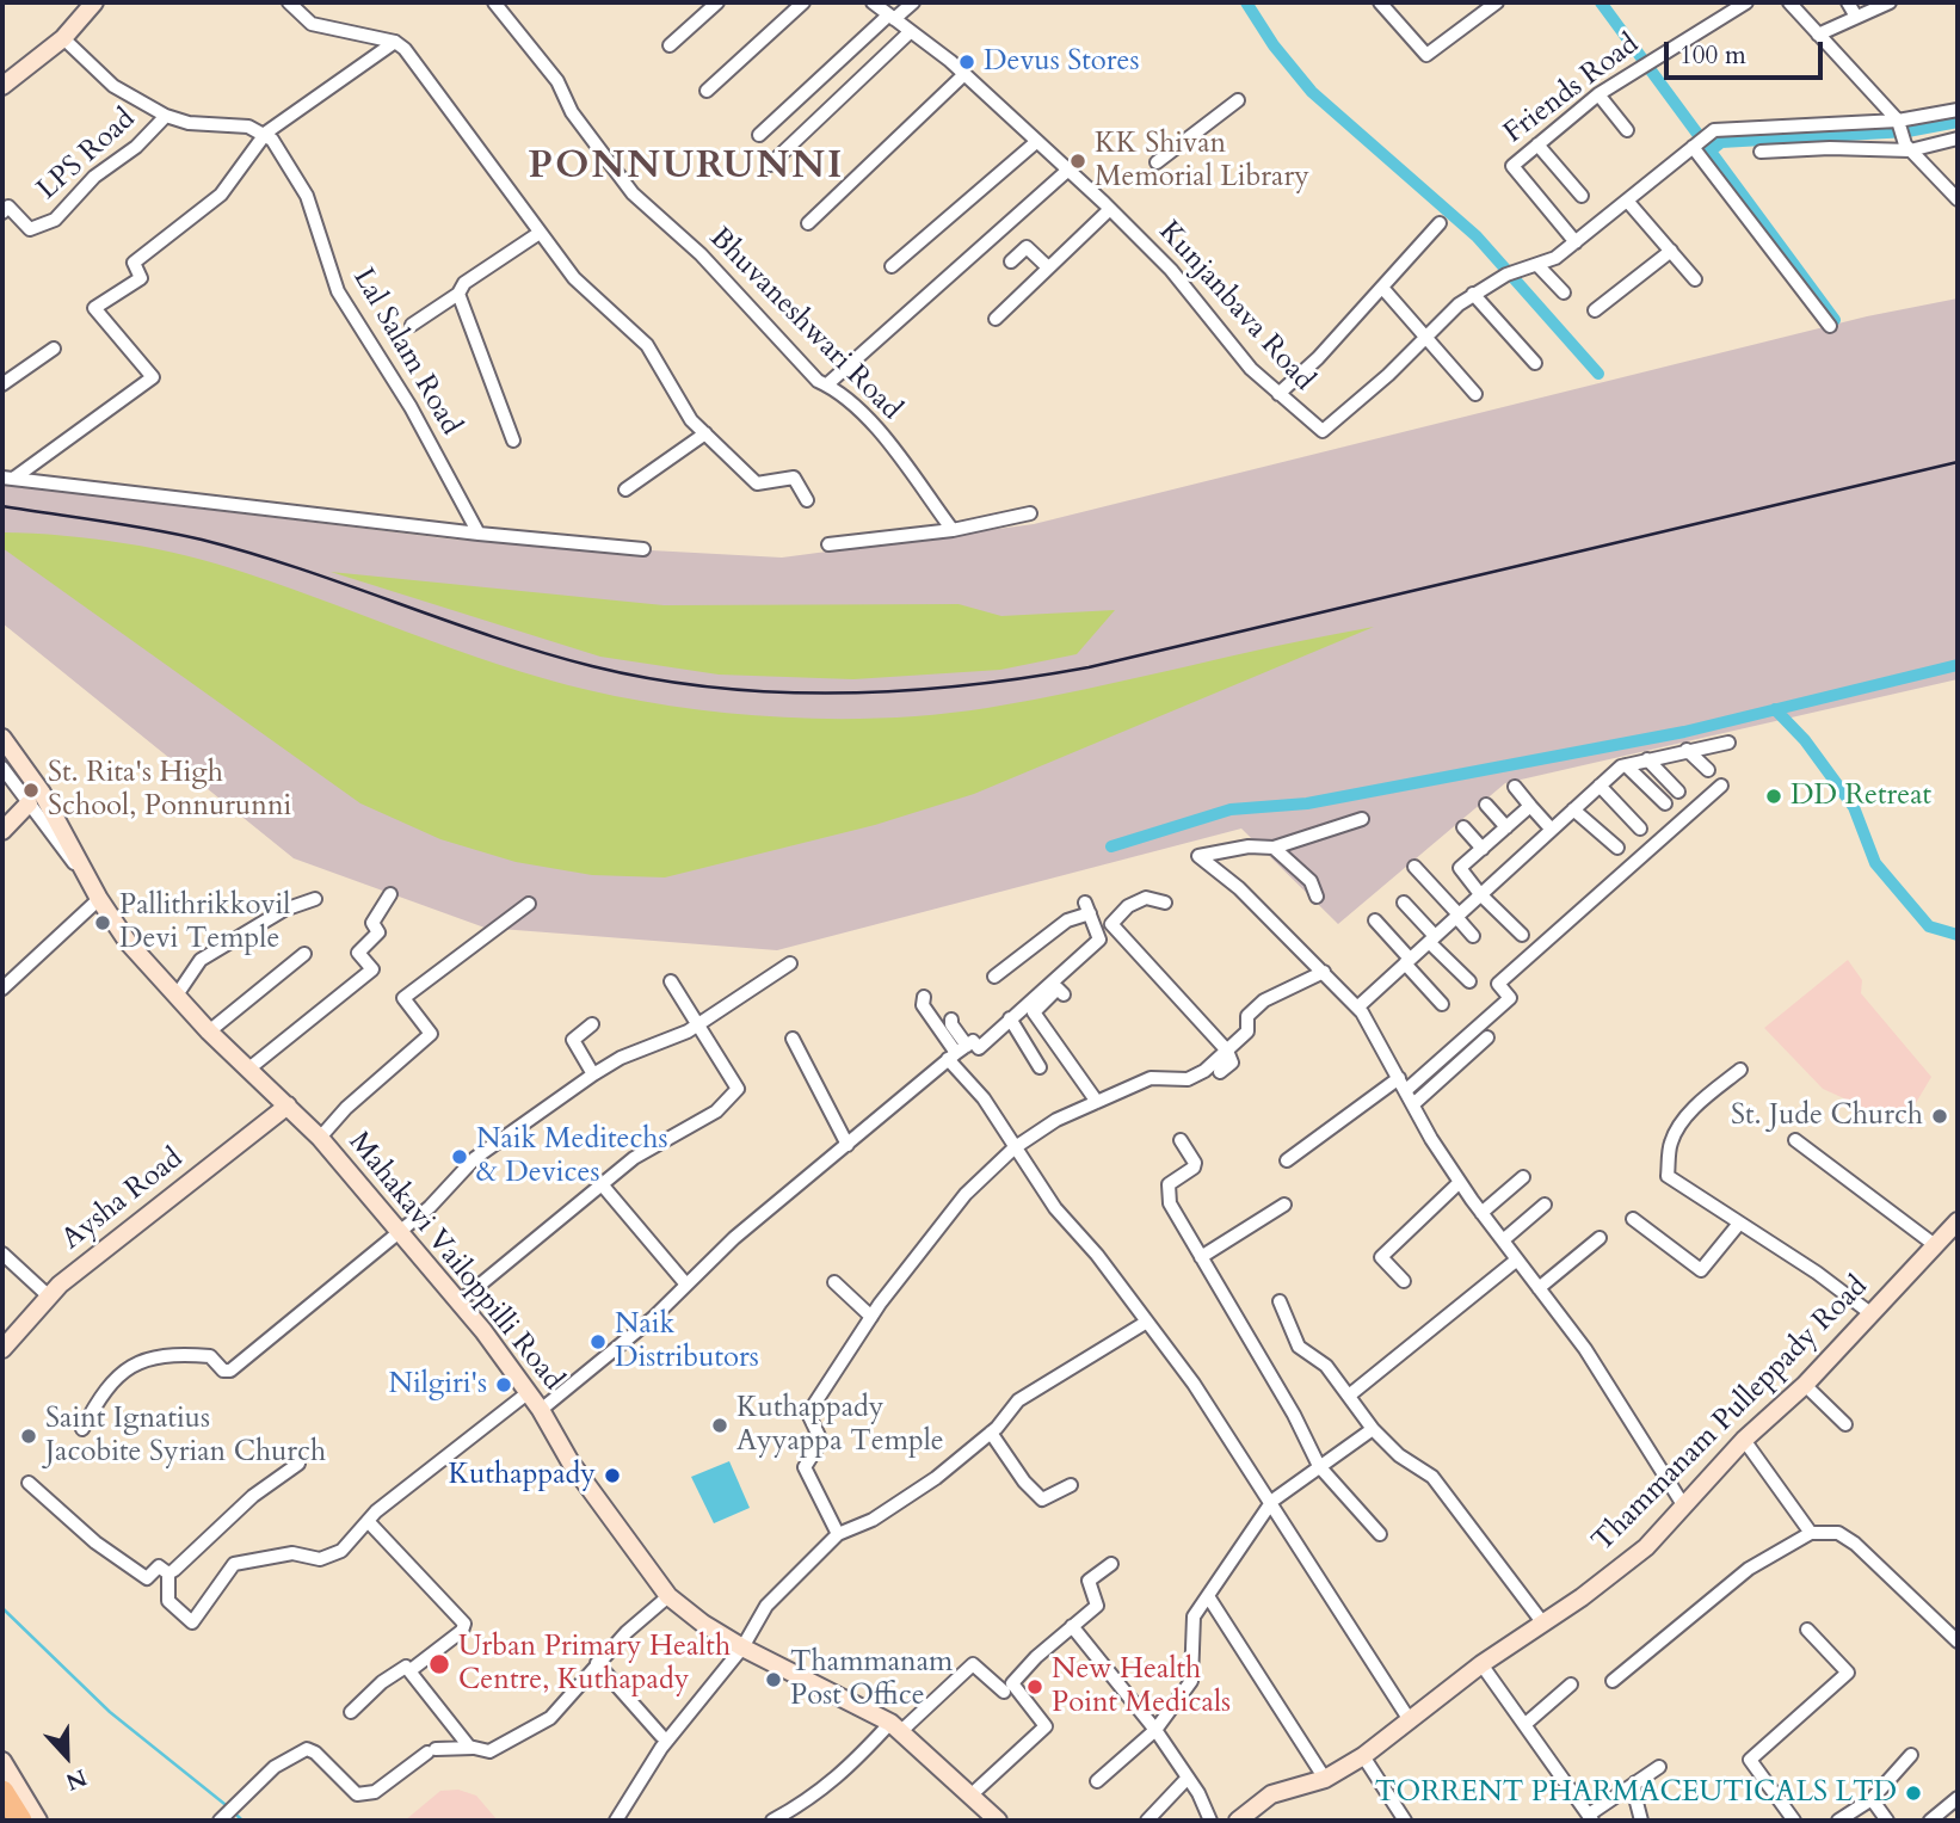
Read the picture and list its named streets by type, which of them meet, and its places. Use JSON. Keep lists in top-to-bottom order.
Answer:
{
  "streets": {
    "main road": ["Aysha Road", "Mahakavi Vailoppilli Road", "Thammanam Pulleppady Road"],
    "street": [
      "Friends Road",
      "LPS Road",
      "Kunjanbava Road",
      "Bhuvaneshwari Road",
      "Lal Salam Road"
    ]
  },
  "crossings": [
    ["Friends Road", "Kunjanbava Road"],
    ["Aysha Road", "Mahakavi Vailoppilli Road"]
  ],
  "districts": ["PONNURUNNI"],
  "places": [
    "Devus Stores",
    "KK Shivan Memorial Library",
    "St. Rita's High School, Ponnurunni",
    "DD Retreat",
    "Pallithrikkovil Devi Temple",
    "St. Jude Church",
    "Naik Meditechs & Devices",
    "Naik Distributors",
    "Nilgiri's",
    "Kuthappady Ayyappa Temple",
    "Saint Ignatius Jacobite Syrian Church",
    "Kuthappady",
    "Urban Primary Health Centre, Kuthapady",
    "Thammanam Post Office",
    "New Health Point Medicals",
    "TORRENT PHARMACEUTICALS LTD"
  ],
  "scale_bar": "100 m",
  "north": "bottom"
}
